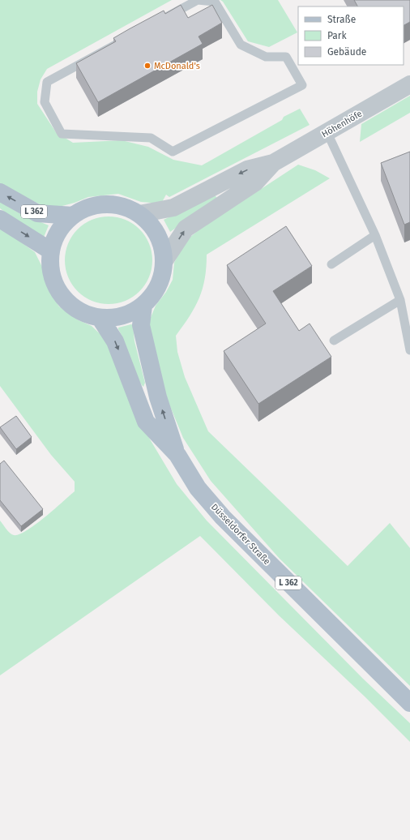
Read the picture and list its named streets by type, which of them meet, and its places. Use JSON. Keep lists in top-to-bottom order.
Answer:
{
  "streets": {
    "main road": ["L 362", "Düsseldorfer Straße"],
    "street": ["Höhenhöfe"]
  },
  "crossings": [
    ["Höhenhöfe", "L 362"],
    ["Höhenhöfe", "Düsseldorfer Straße"],
    ["L 362", "Düsseldorfer Straße"]
  ],
  "places": ["McDonald's"],
  "legend": ["Straße", "Park", "Gebäude"]
}
